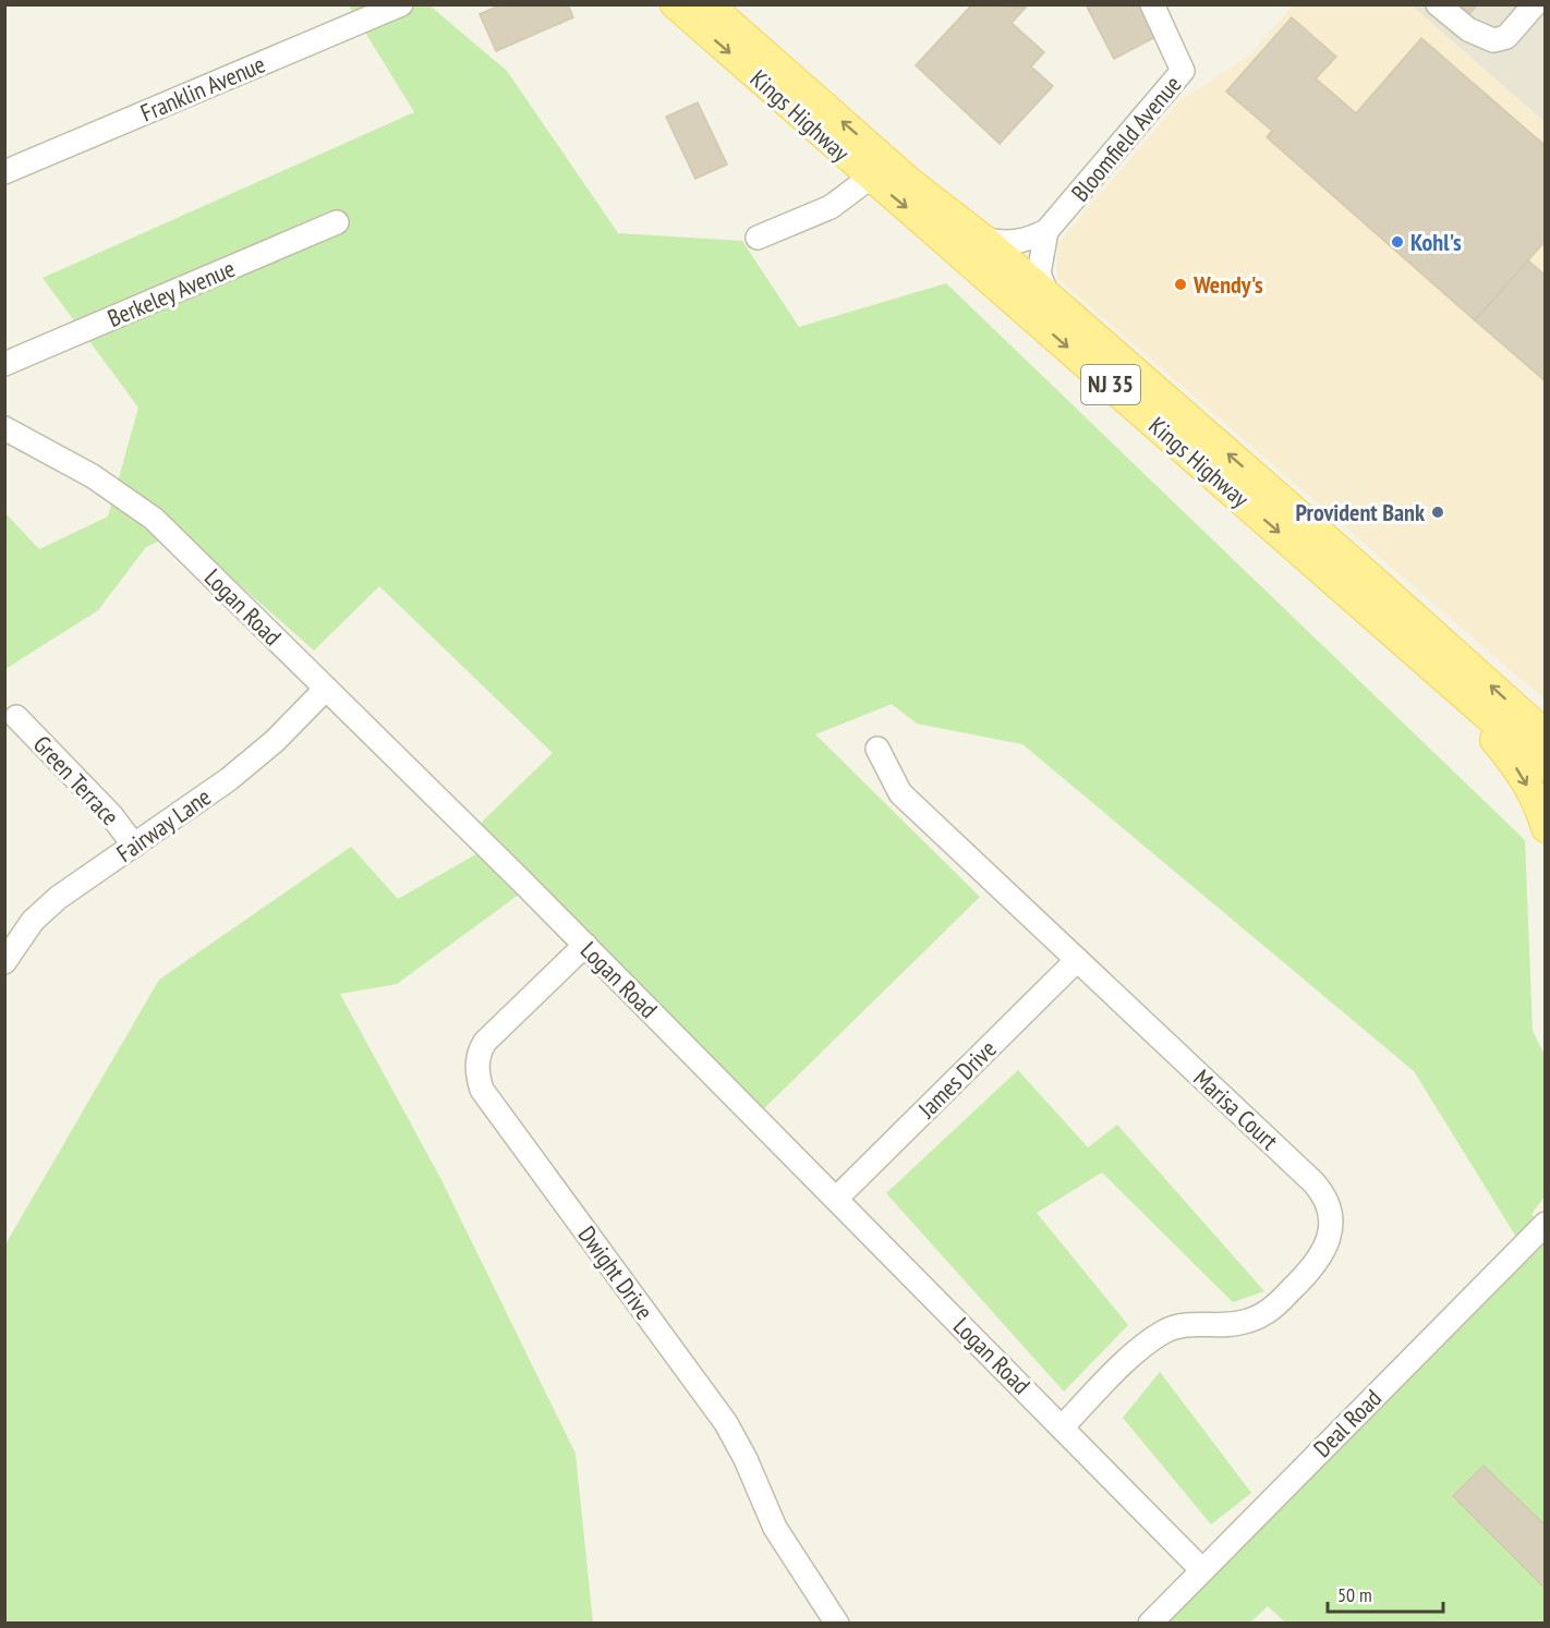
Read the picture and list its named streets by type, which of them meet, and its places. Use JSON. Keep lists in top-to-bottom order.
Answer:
{
  "streets": {
    "main road": ["Kings Highway", "NJ 35"],
    "street": [
      "Franklin Avenue",
      "Bloomfield Avenue",
      "Berkeley Avenue",
      "Logan Road",
      "Green Terrace",
      "Fairway Lane",
      "James Drive",
      "Marisa Court",
      "Dwight Drive",
      "Deal Road"
    ]
  },
  "crossings": [
    ["Kings Highway", "Bloomfield Avenue"],
    ["Logan Road", "Fairway Lane"],
    ["Logan Road", "James Drive"],
    ["Logan Road", "Marisa Court"],
    ["Logan Road", "Dwight Drive"],
    ["Logan Road", "Deal Road"],
    ["Green Terrace", "Fairway Lane"],
    ["James Drive", "Marisa Court"]
  ],
  "places": ["Kohl's", "Wendy's", "Provident Bank"],
  "scale_bar": "50 m"
}
